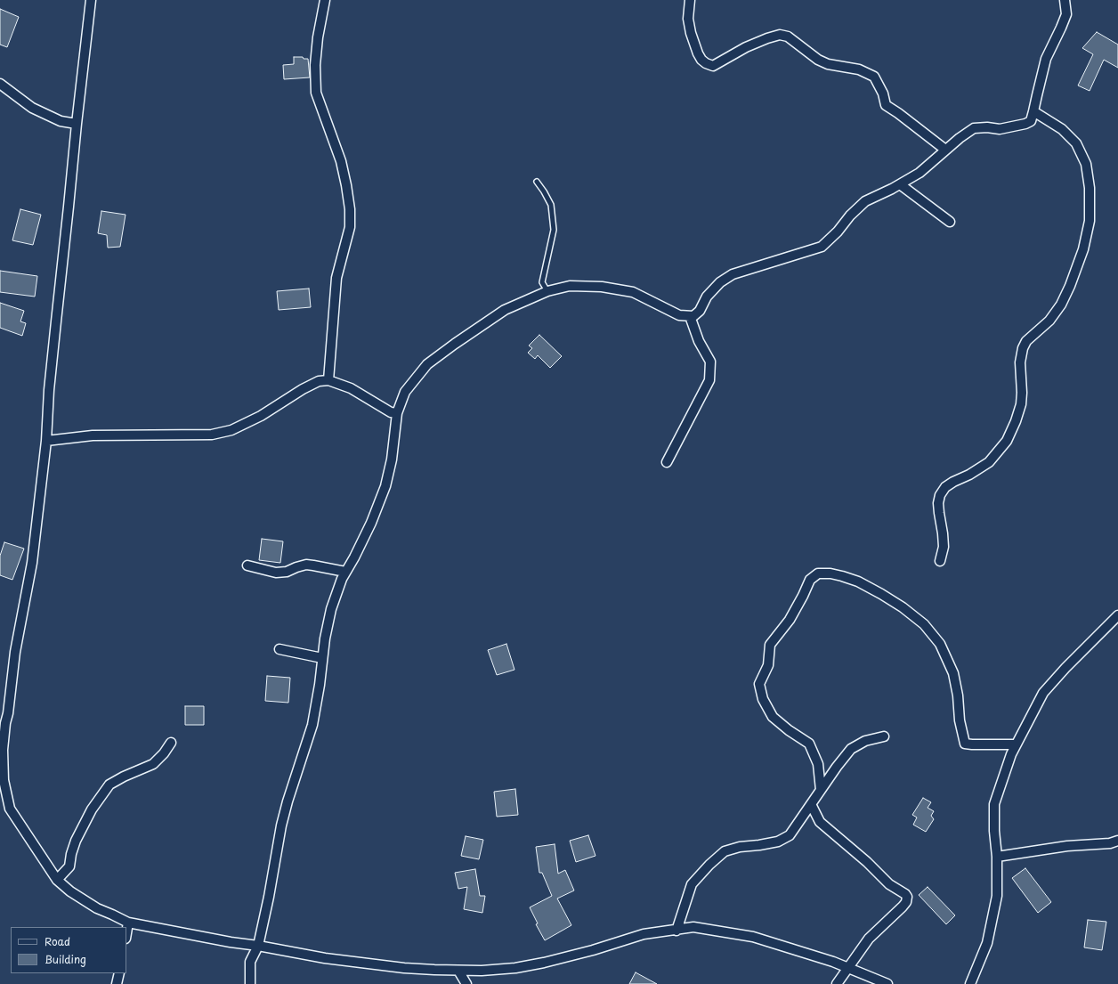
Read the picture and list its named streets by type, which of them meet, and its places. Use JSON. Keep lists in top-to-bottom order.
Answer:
{
  "legend": ["Road", "Building"]
}
